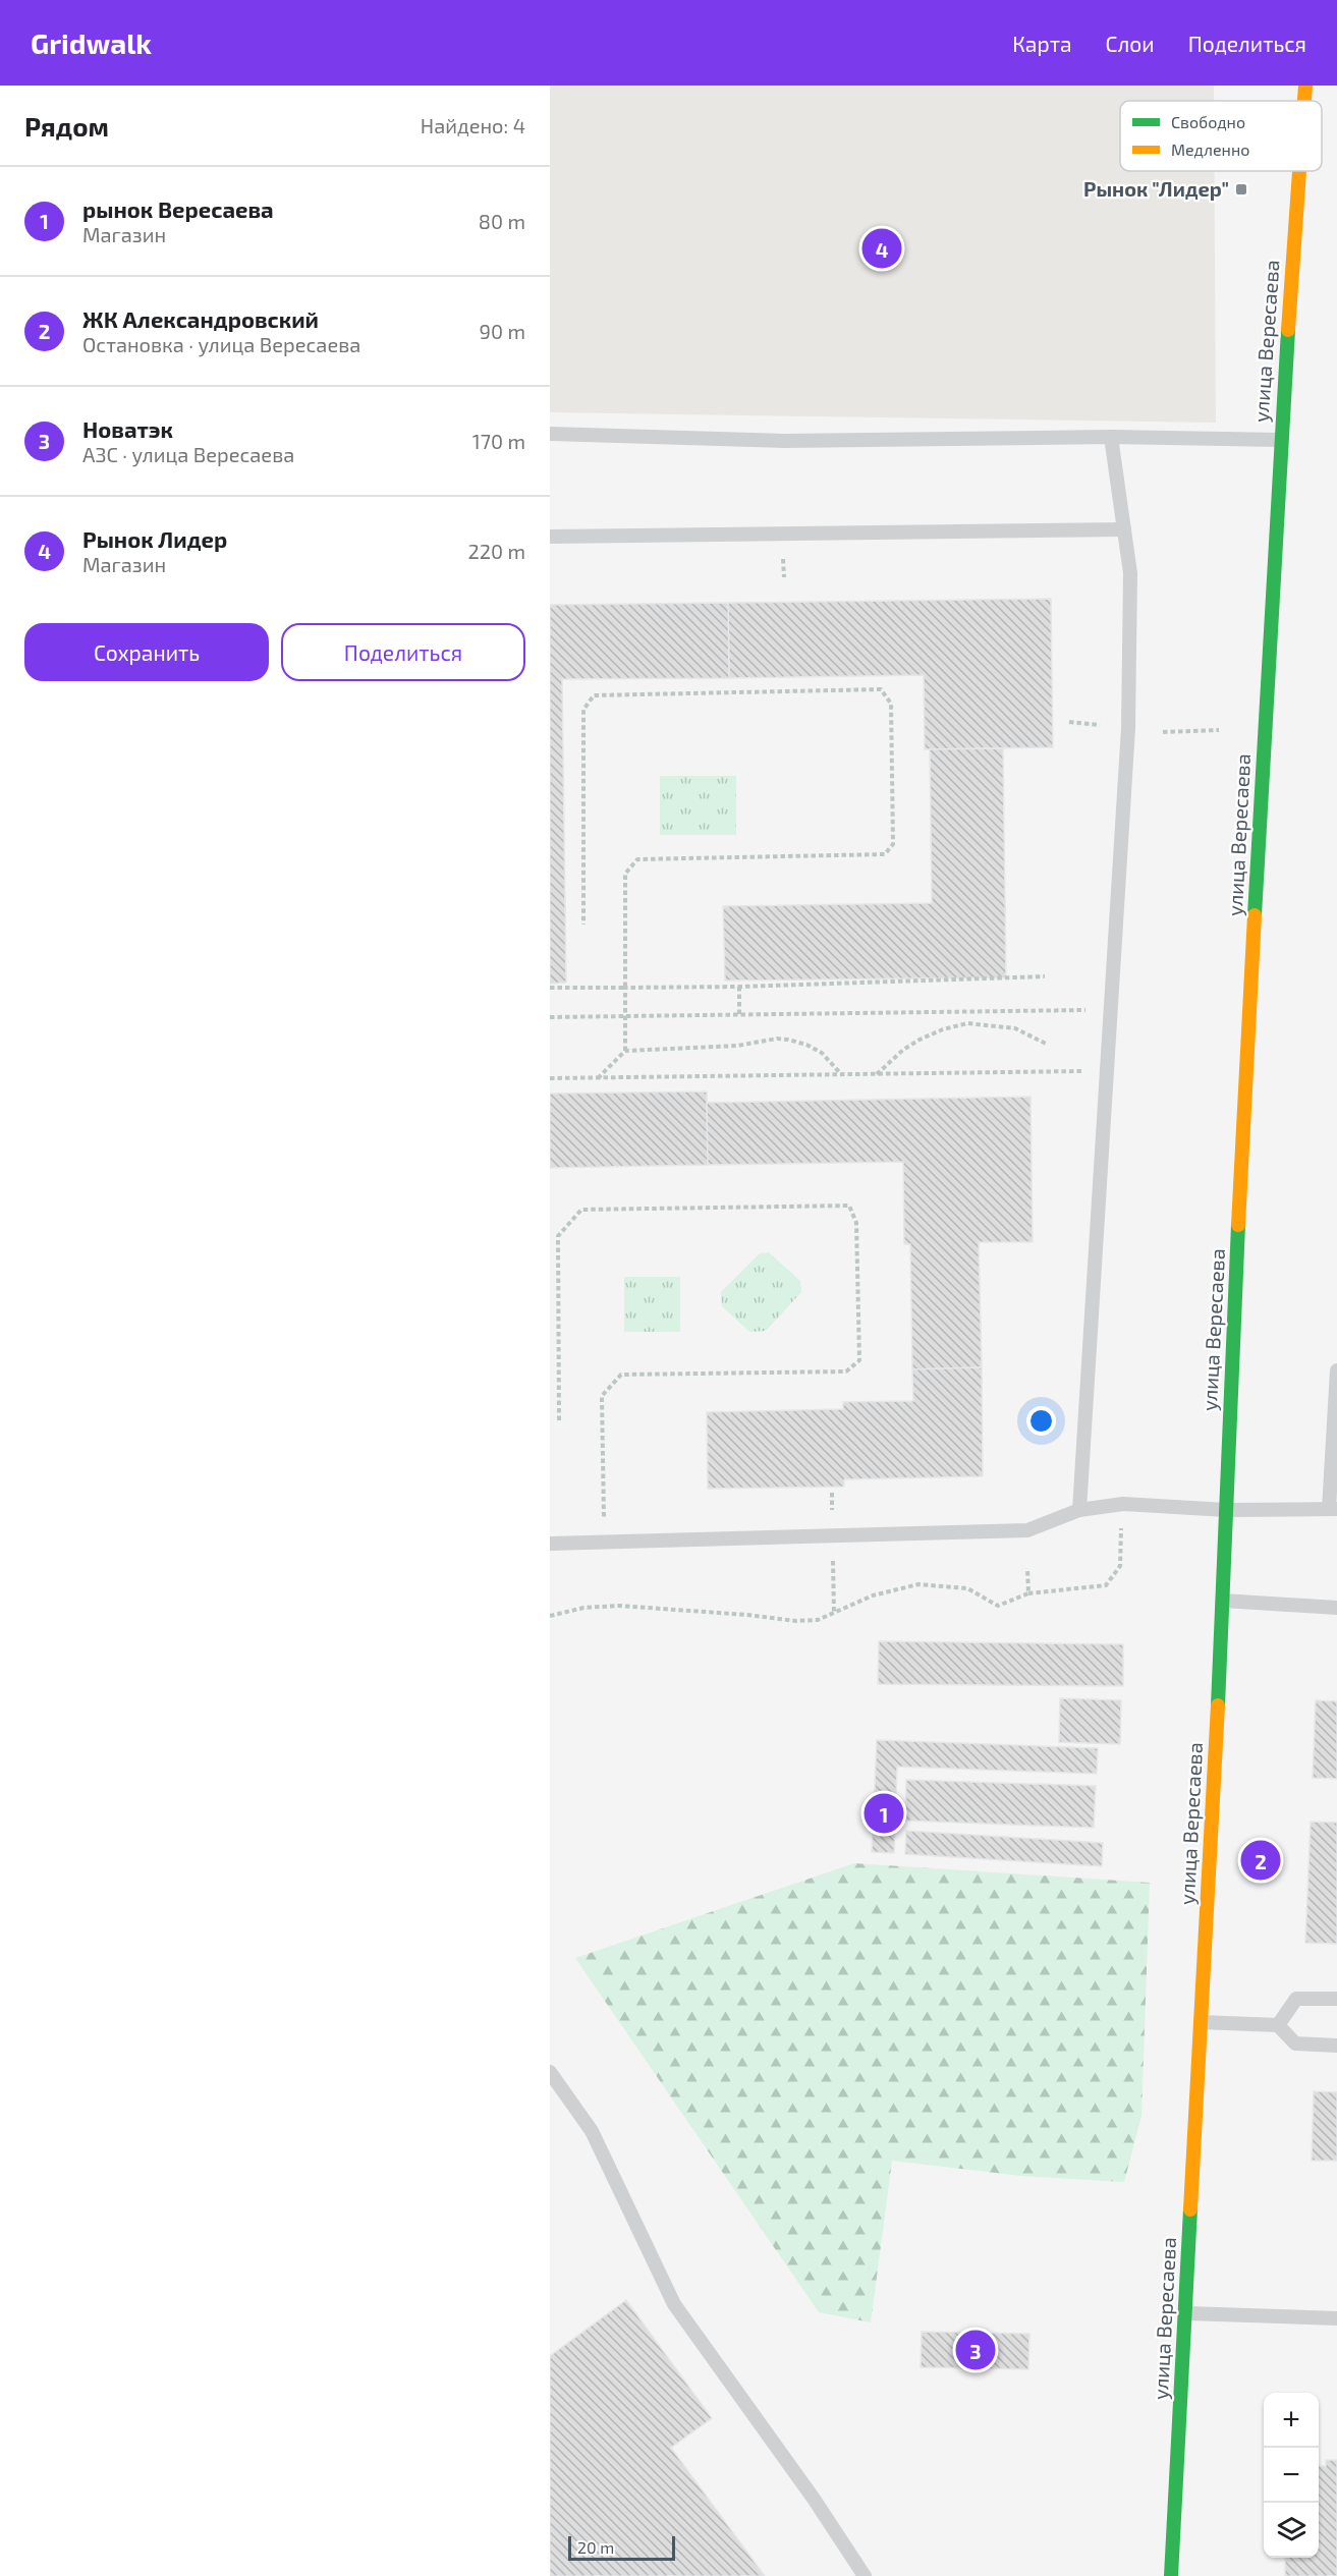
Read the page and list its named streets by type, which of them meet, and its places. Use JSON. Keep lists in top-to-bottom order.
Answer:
{
  "streets": {
    "main road": ["улица Вересаева"]
  },
  "places": {
    "transit": ["Рынок \"Лидер\""]
  },
  "legend": ["Свободно", "Медленно"],
  "scale_bar": "20 m",
  "page": {
    "header": "Gridwalk",
    "nav": ["Карта", "Слои", "Поделиться"],
    "heading": ["Рядом", "Найдено: 4"],
    "list": [
      {
        "mark": "1",
        "name": "рынок Вересаева",
        "note": "Магазин",
        "value": "80 m"
      },
      {
        "mark": "2",
        "name": "ЖК Александровский",
        "note": "Остановка · улица Вересаева",
        "value": "90 m"
      },
      {
        "mark": "3",
        "name": "Новатэк",
        "note": "АЗС · улица Вересаева",
        "value": "170 m"
      },
      {
        "mark": "4",
        "name": "Рынок Лидер",
        "note": "Магазин",
        "value": "220 m"
      }
    ],
    "pins": [
      "4",
      "1",
      "2",
      "3"
    ],
    "buttons": ["Сохранить", "Поделиться"],
    "map_buttons": ["+", "−"],
    "scale": "20 m"
  }
}
